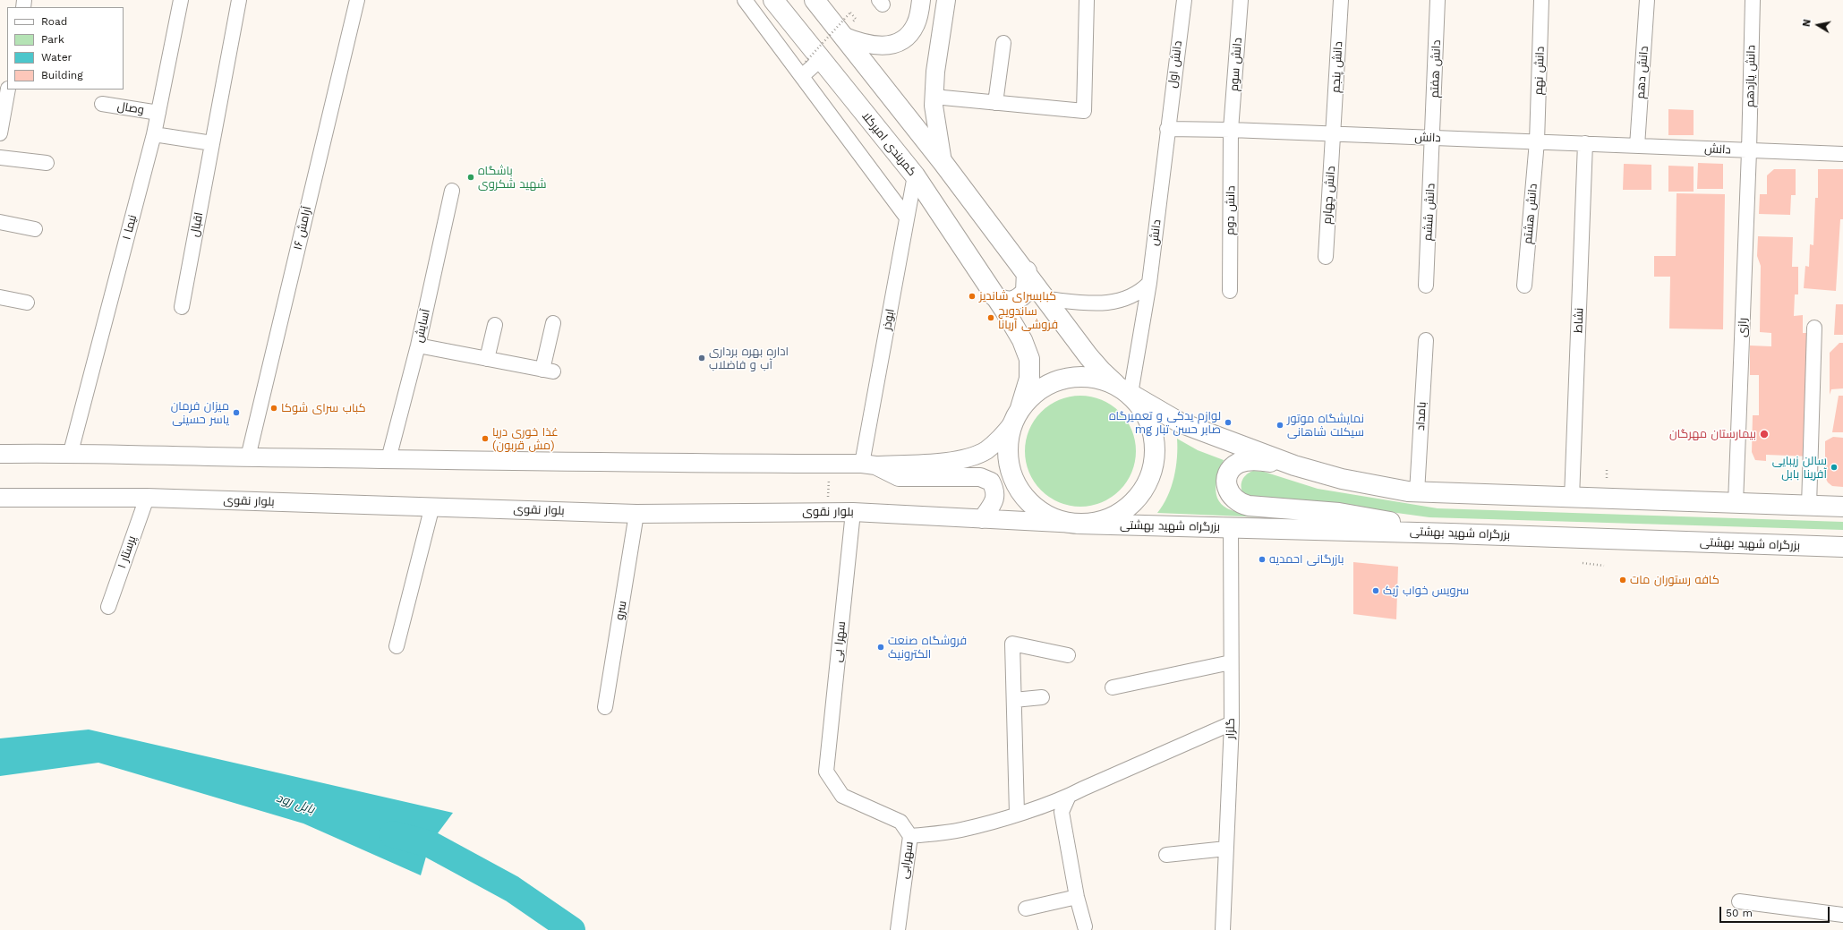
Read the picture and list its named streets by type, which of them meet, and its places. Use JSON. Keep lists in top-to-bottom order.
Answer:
{
  "streets": {
    "highway": ["کمربندی امیرکلا", "بزرگراه شهید بهشتی"],
    "main road": ["بلوار نقوی"],
    "street": [
      "دانش اول",
      "دانش سوم",
      "دانش پنجم",
      "دانش هفتم",
      "دانش نهم",
      "دانش دهم",
      "دانش یازدهم",
      "وصال",
      "دانش",
      "دانش چهارم",
      "دانش دوم",
      "دانش ششم",
      "دانش هشتم",
      "اقبال",
      "نیما ۱",
      "آرامش ۱۶",
      "ابوذر",
      "نشاط",
      "آسایش",
      "رازی",
      "بامداد",
      "پرستار ۱",
      "سرو",
      "سهرا بی",
      "گلزار",
      "سهرابی"
    ]
  },
  "crossings": [
    ["دانش اول", "دانش"],
    ["دانش سوم", "دانش"],
    ["دانش سوم", "دانش دوم"],
    ["دانش پنجم", "دانش"],
    ["دانش پنجم", "دانش چهارم"],
    ["دانش هفتم", "دانش"],
    ["دانش هفتم", "دانش ششم"],
    ["دانش نهم", "دانش"],
    ["دانش نهم", "دانش هشتم"],
    ["دانش دهم", "دانش"],
    ["دانش یازدهم", "دانش"],
    ["دانش یازدهم", "رازی"],
    ["وصال", "نیما ۱"],
    ["دانش", "دانش چهارم"],
    ["دانش", "دانش دوم"],
    ["دانش", "دانش ششم"],
    ["دانش", "دانش هشتم"],
    ["دانش", "نشاط"],
    ["دانش", "رازی"],
    ["کمربندی امیرکلا", "ابوذر"],
    ["کمربندی امیرکلا", "بلوار نقوی"],
    ["کمربندی امیرکلا", "بزرگراه شهید بهشتی"],
    ["بلوار نقوی", "بزرگراه شهید بهشتی"],
    ["بلوار نقوی", "پرستار ۱"],
    ["بلوار نقوی", "سرو"],
    ["بلوار نقوی", "سهرا بی"],
    ["بزرگراه شهید بهشتی", "گلزار"],
    ["سهرا بی", "سهرابی"]
  ],
  "water": ["بابل رود"],
  "places": [
    "باشگاه شهید شکروی",
    "کبابسرای شاندیز",
    "ساندویچ فروشی آریانا",
    "اداره بهره برداری آب و فاضلاب",
    "کباب سرای شوکا",
    "میزان فرمان یاسر حسینی",
    "لوازم یدکی و تعمیرگاه mg صابر حسن تبار",
    "نمایشگاه موتور سیکلت شاهانی",
    "بیمارستان مهرگان",
    "غذا خوری دریا (مش قربون)",
    "سالن زیبایی آفرینا بابل",
    "بازرگانی احمدیه",
    "کافه رستوران مات",
    "سرویس خواب ژیک",
    "فروشگاه صنعت الکترونیک"
  ],
  "legend": [
    "Road",
    "Park",
    "Water",
    "Building"
  ],
  "scale_bar": "50 m",
  "north": "left"
}
